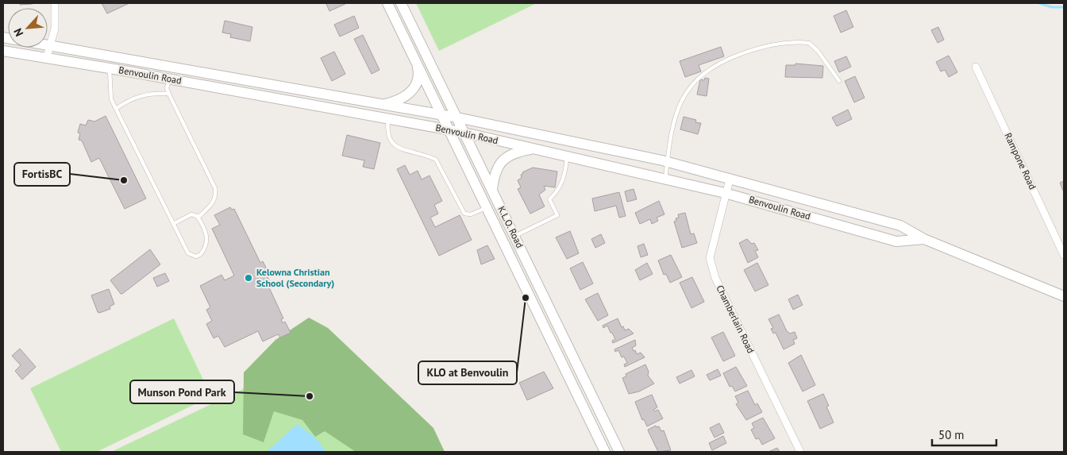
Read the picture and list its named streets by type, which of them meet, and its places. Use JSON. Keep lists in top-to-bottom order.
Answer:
{
  "streets": {
    "main road": ["Benvoulin Road", "K.L.O. Road"],
    "street": ["Rampone Road", "Chamberlain Road"]
  },
  "crossings": [
    ["Benvoulin Road", "K.L.O. Road"],
    ["Benvoulin Road", "Chamberlain Road"]
  ],
  "places": [
    "FortisBC",
    "Kelowna Christian School (Secondary)",
    "KLO at Benvoulin",
    "Munson Pond Park"
  ],
  "scale_bar": "50 m",
  "north": "bottom left"
}
